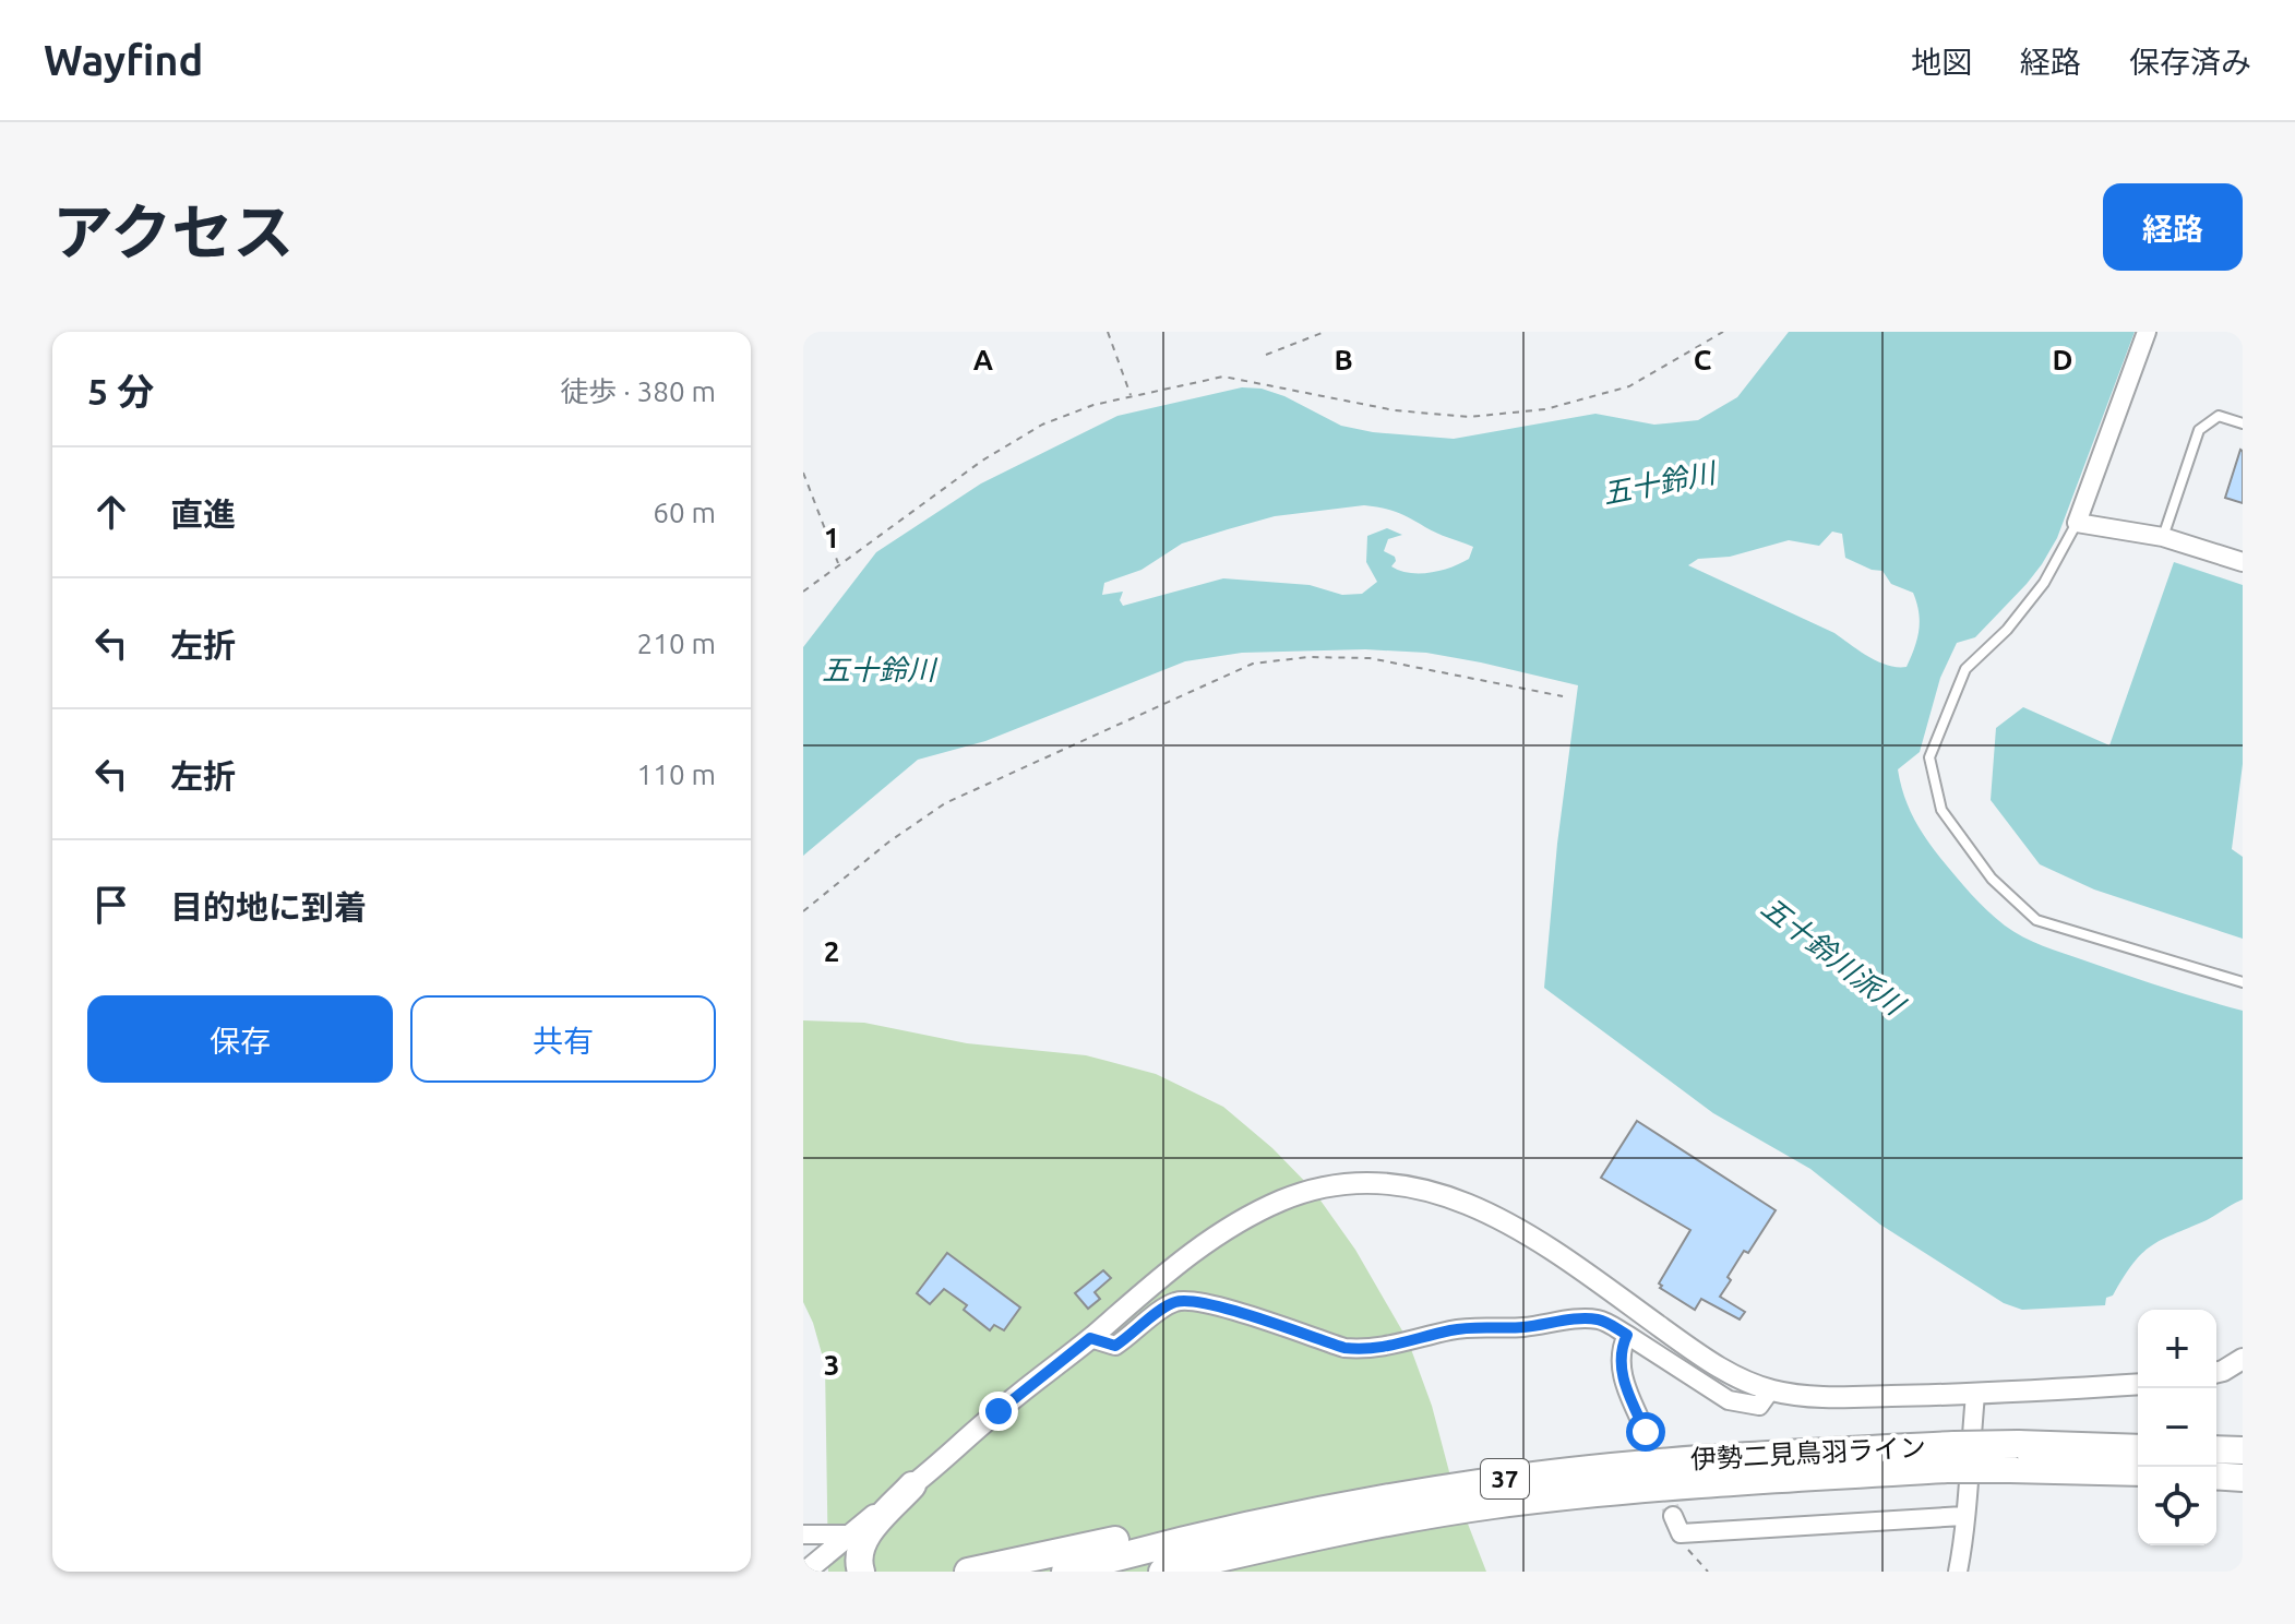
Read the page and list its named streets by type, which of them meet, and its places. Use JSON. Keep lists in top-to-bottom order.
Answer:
{
  "streets": {
    "main road": ["伊勢二見鳥羽ライン", "37"]
  },
  "water": ["五十鈴川", "五十鈴川派川"],
  "page": {
    "header": "Wayfind",
    "nav": ["地図", "経路", "保存済み"],
    "title": "アクセス",
    "buttons": [
      "経路",
      ["保存", "共有"]
    ],
    "heading": ["5 分", "徒歩 · 380 m"],
    "list": [
      ["直進", "60 m"],
      ["左折", "210 m"],
      ["左折", "110 m"],
      "目的地に到着"
    ],
    "map_buttons": ["+", "−"]
  },
  "grid": {
    "columns": [
      "A",
      "B",
      "C",
      "D"
    ],
    "rows": ["1", "2", "3"]
  }
}
